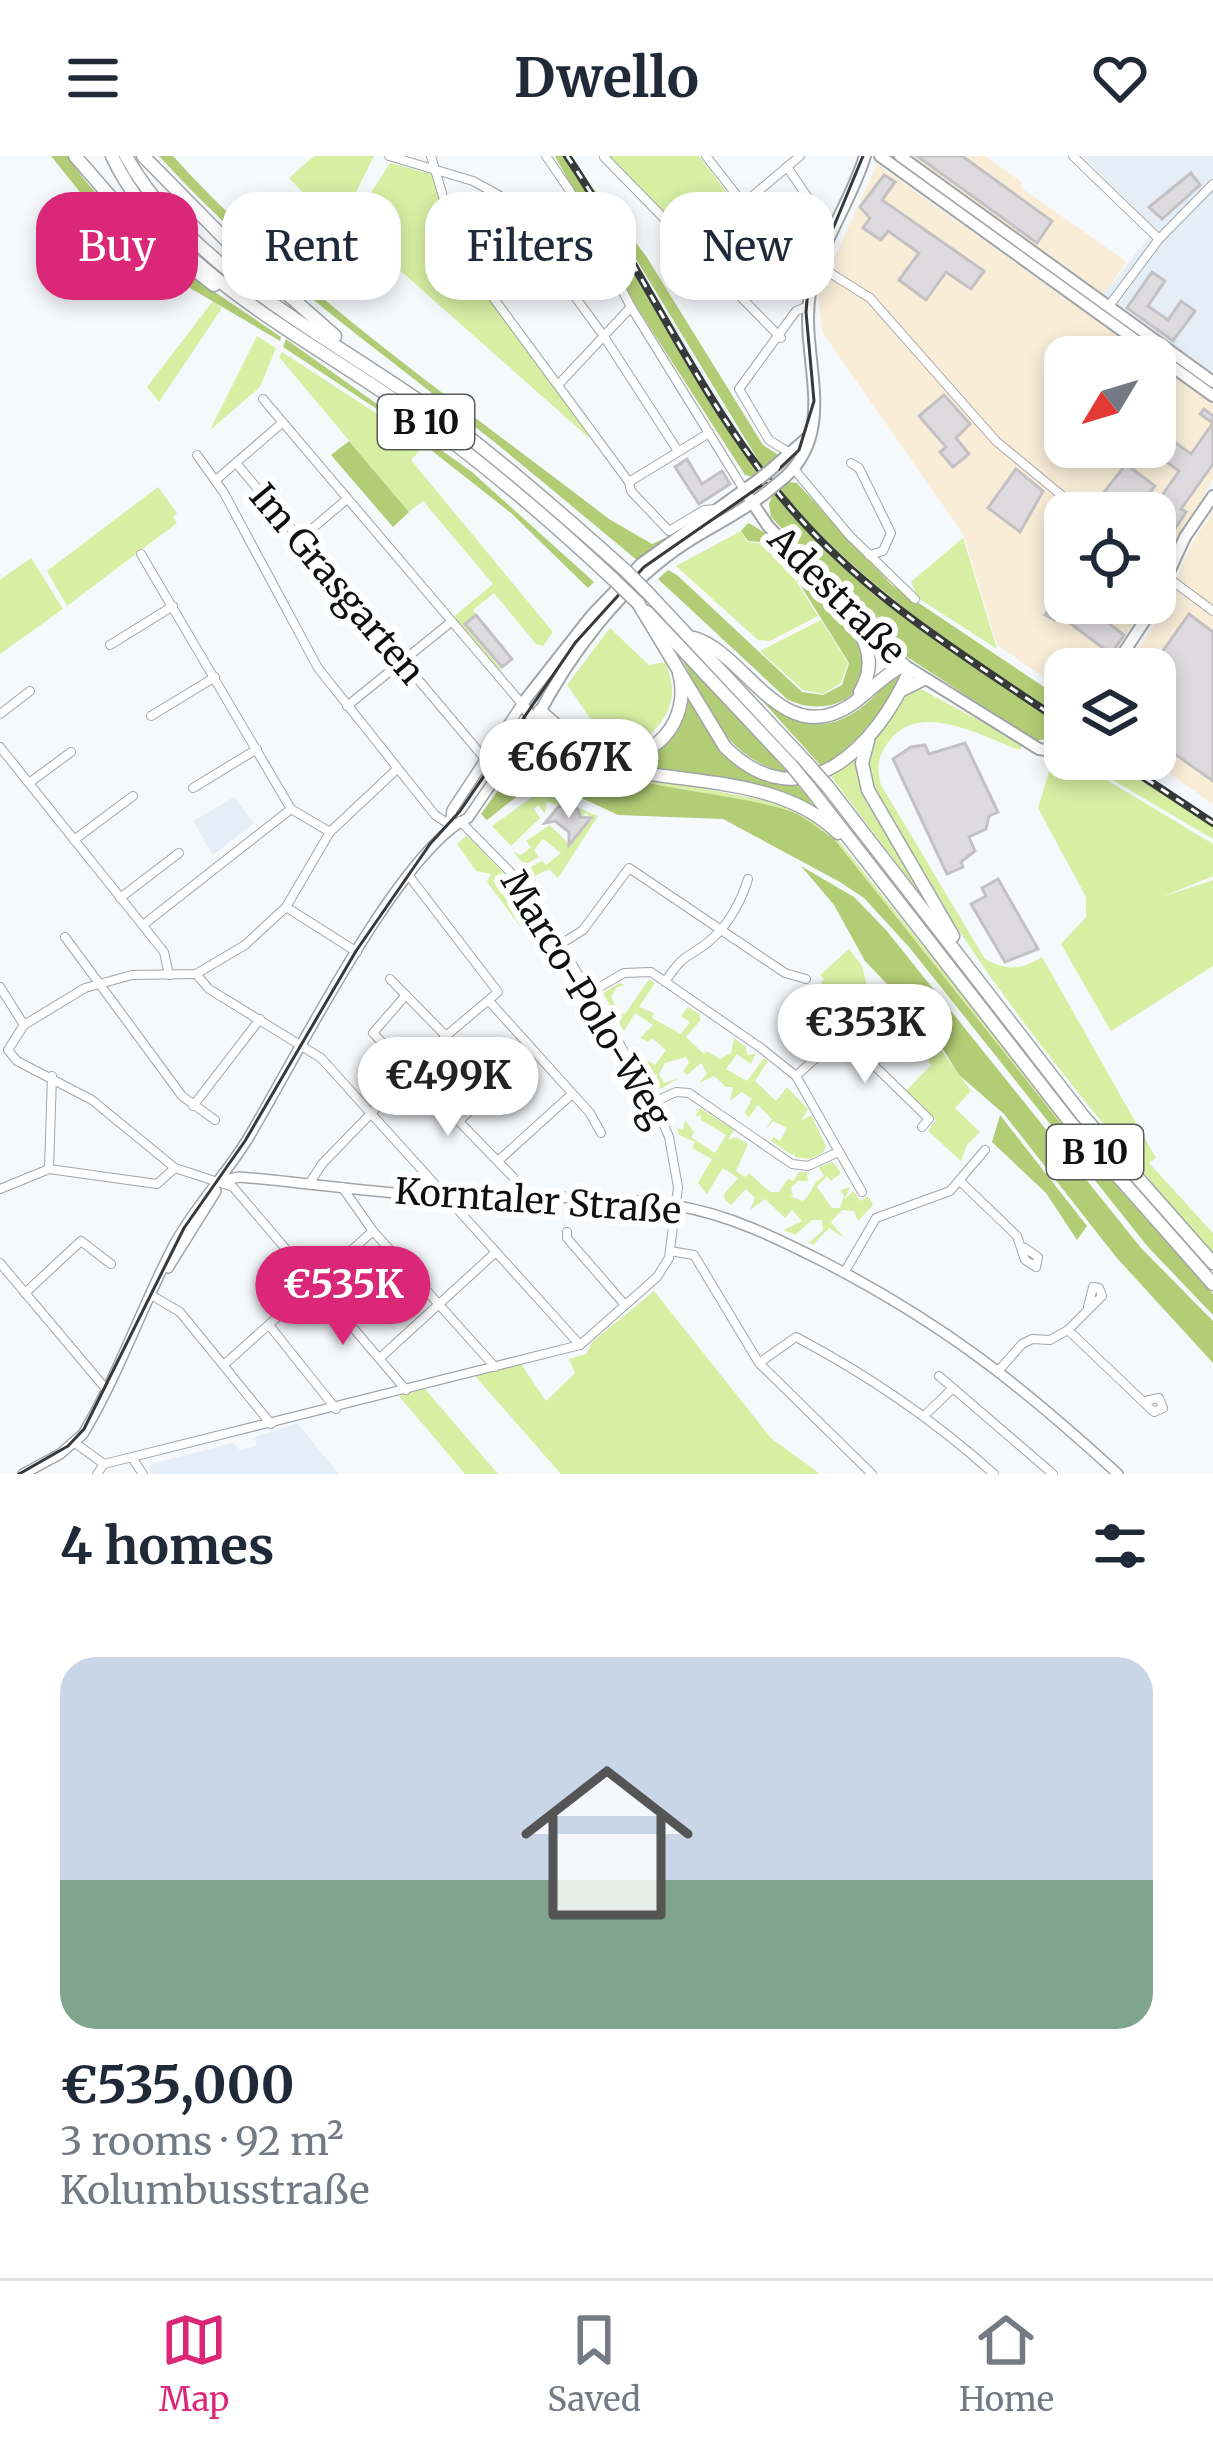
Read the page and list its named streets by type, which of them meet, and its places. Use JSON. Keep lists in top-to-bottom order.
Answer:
{
  "streets": {
    "highway": ["B 10"],
    "main road": ["Adestraße"],
    "street": ["Im Grasgarten", "Marco-Polo-Weg", "Korntaler Straße"]
  },
  "crossings": [
    ["Marco-Polo-Weg", "Korntaler Straße"]
  ],
  "north": "bottom left",
  "page": {
    "header": "Dwello",
    "chip": [
      "Buy",
      "Rent",
      "Filters",
      "New"
    ],
    "price": [
      "€667K",
      "€353K",
      "€499K",
      "€535K"
    ],
    "heading": "4 homes",
    "list": [
      {
        "name": "€535,000",
        "note": "3 rooms · 92 m² · Kolumbusstraße"
      }
    ],
    "tabs": ["Map", "Saved", "Home"]
  }
}
